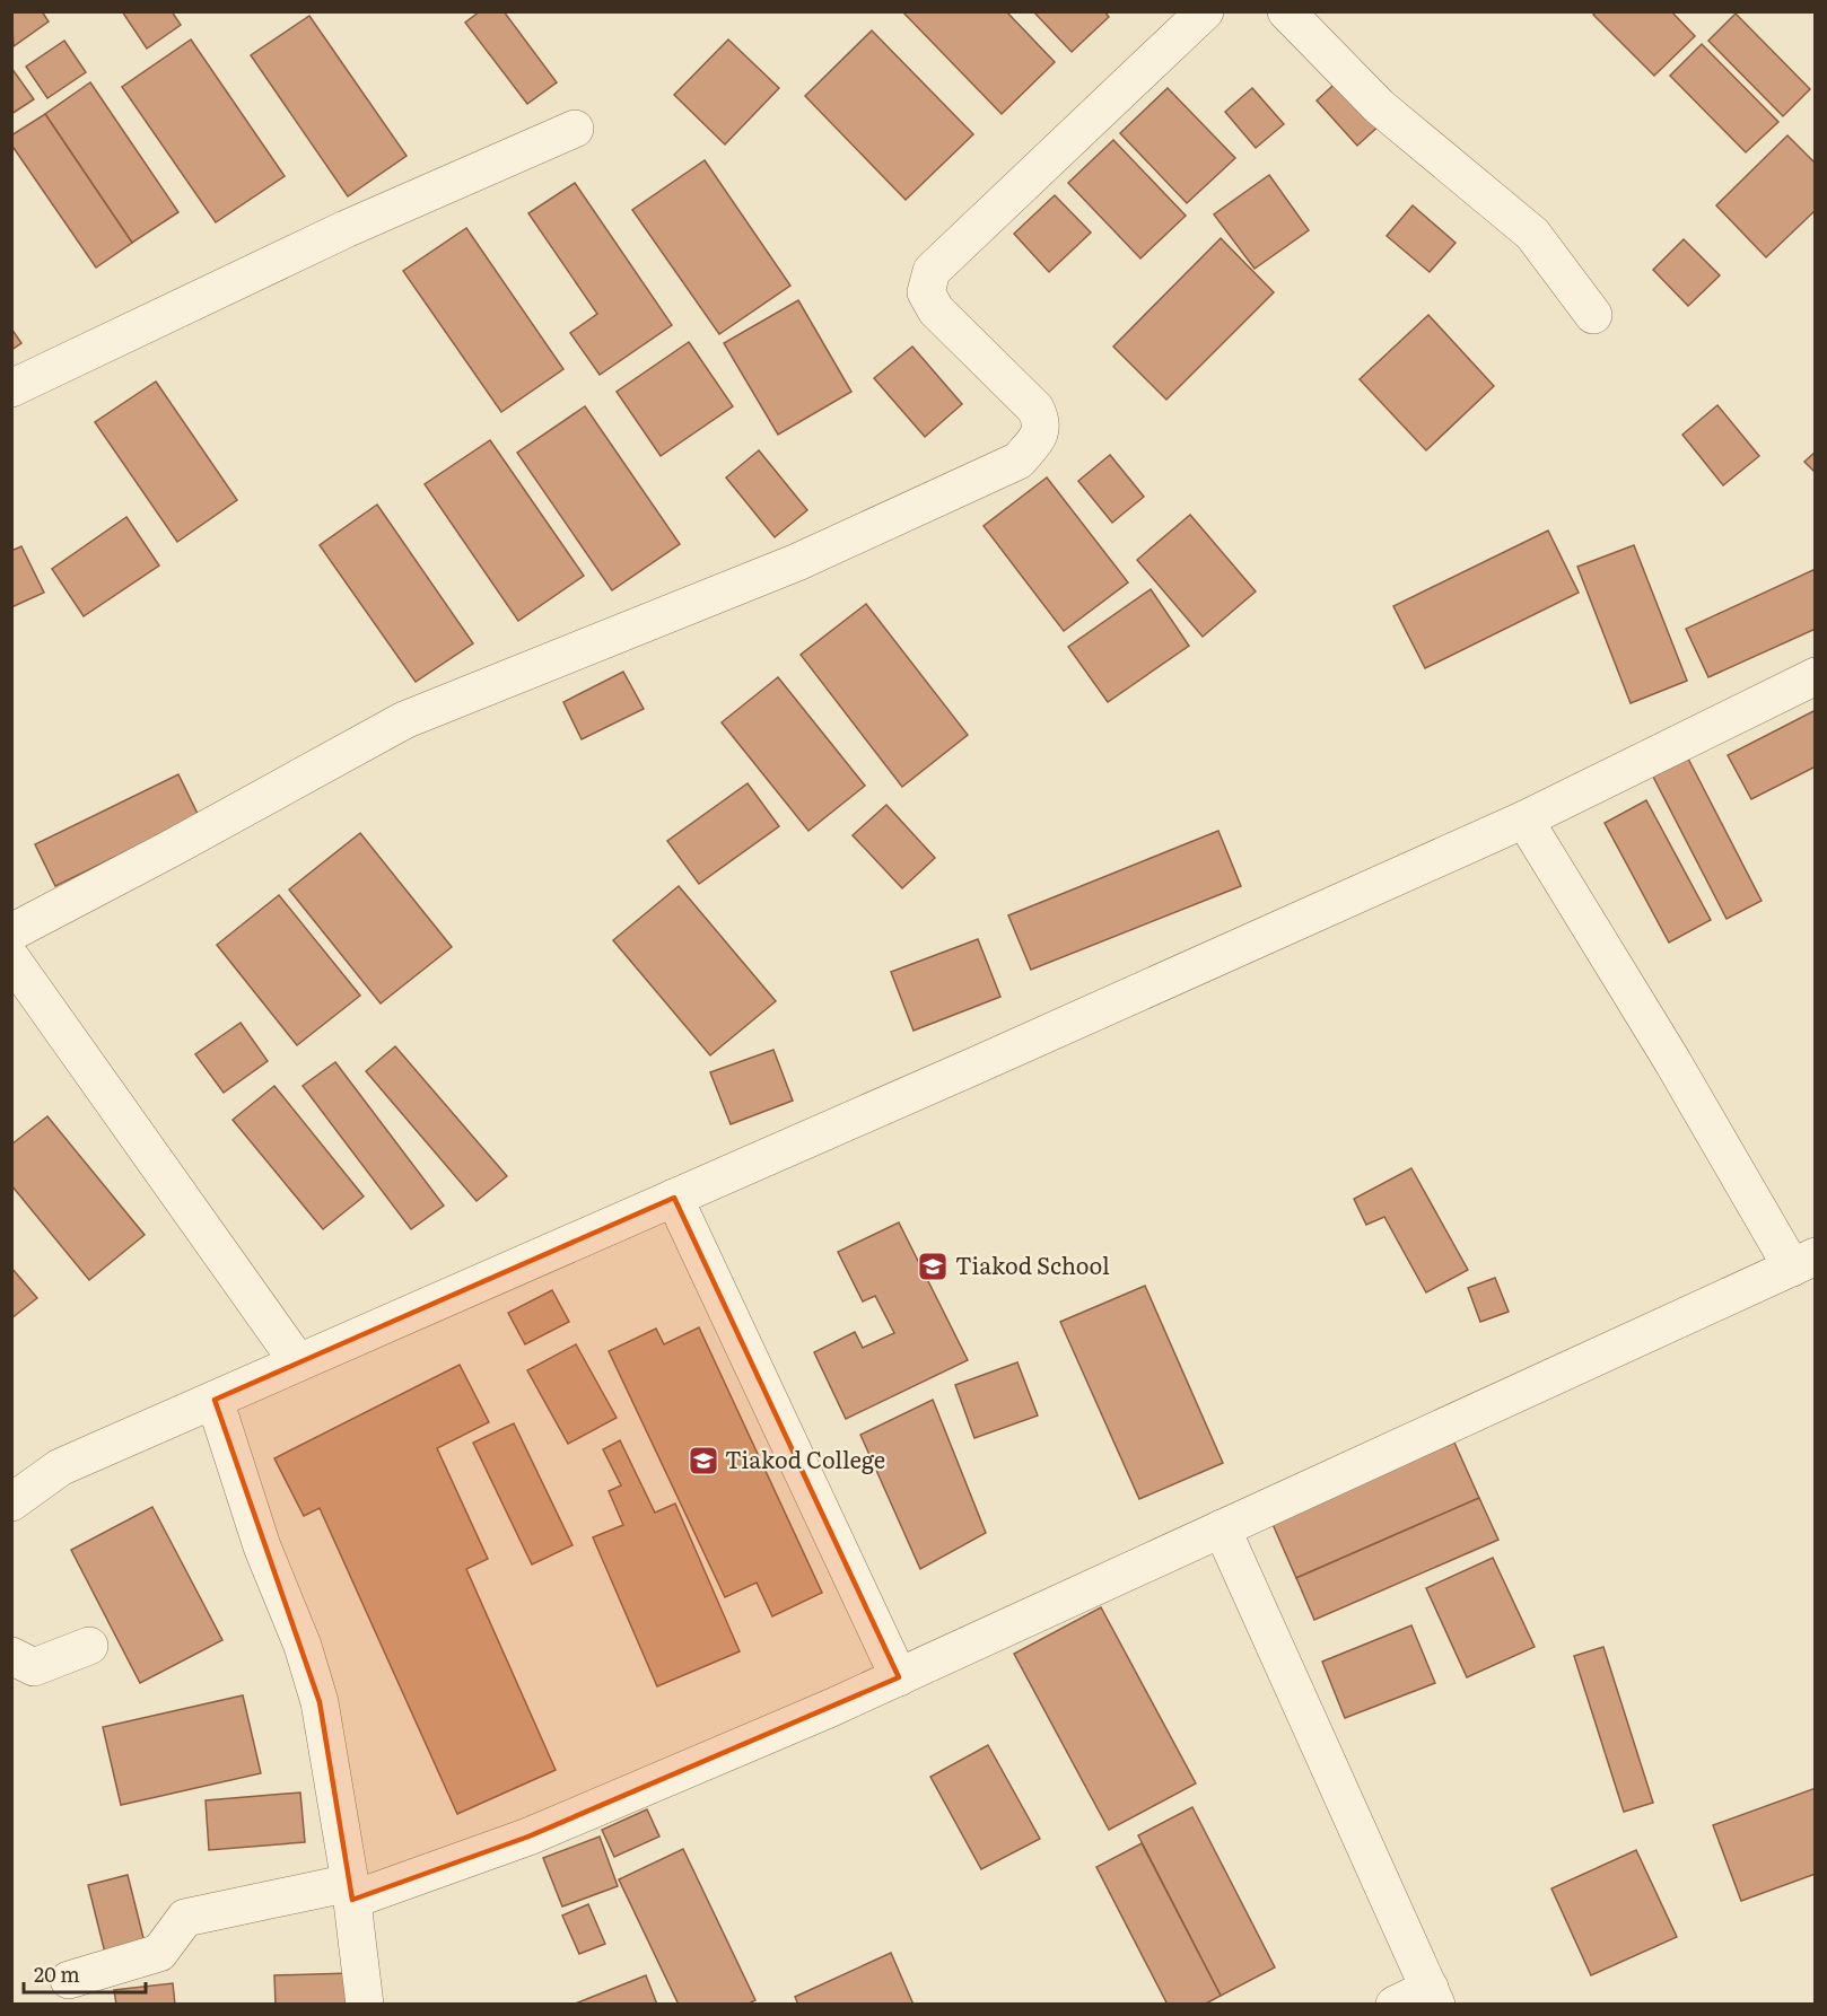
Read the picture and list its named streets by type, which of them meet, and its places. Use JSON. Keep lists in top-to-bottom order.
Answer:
{
  "places": {
    "school or university": ["Tiakod School", "Tiakod College"]
  },
  "scale_bar": "20 m"
}
